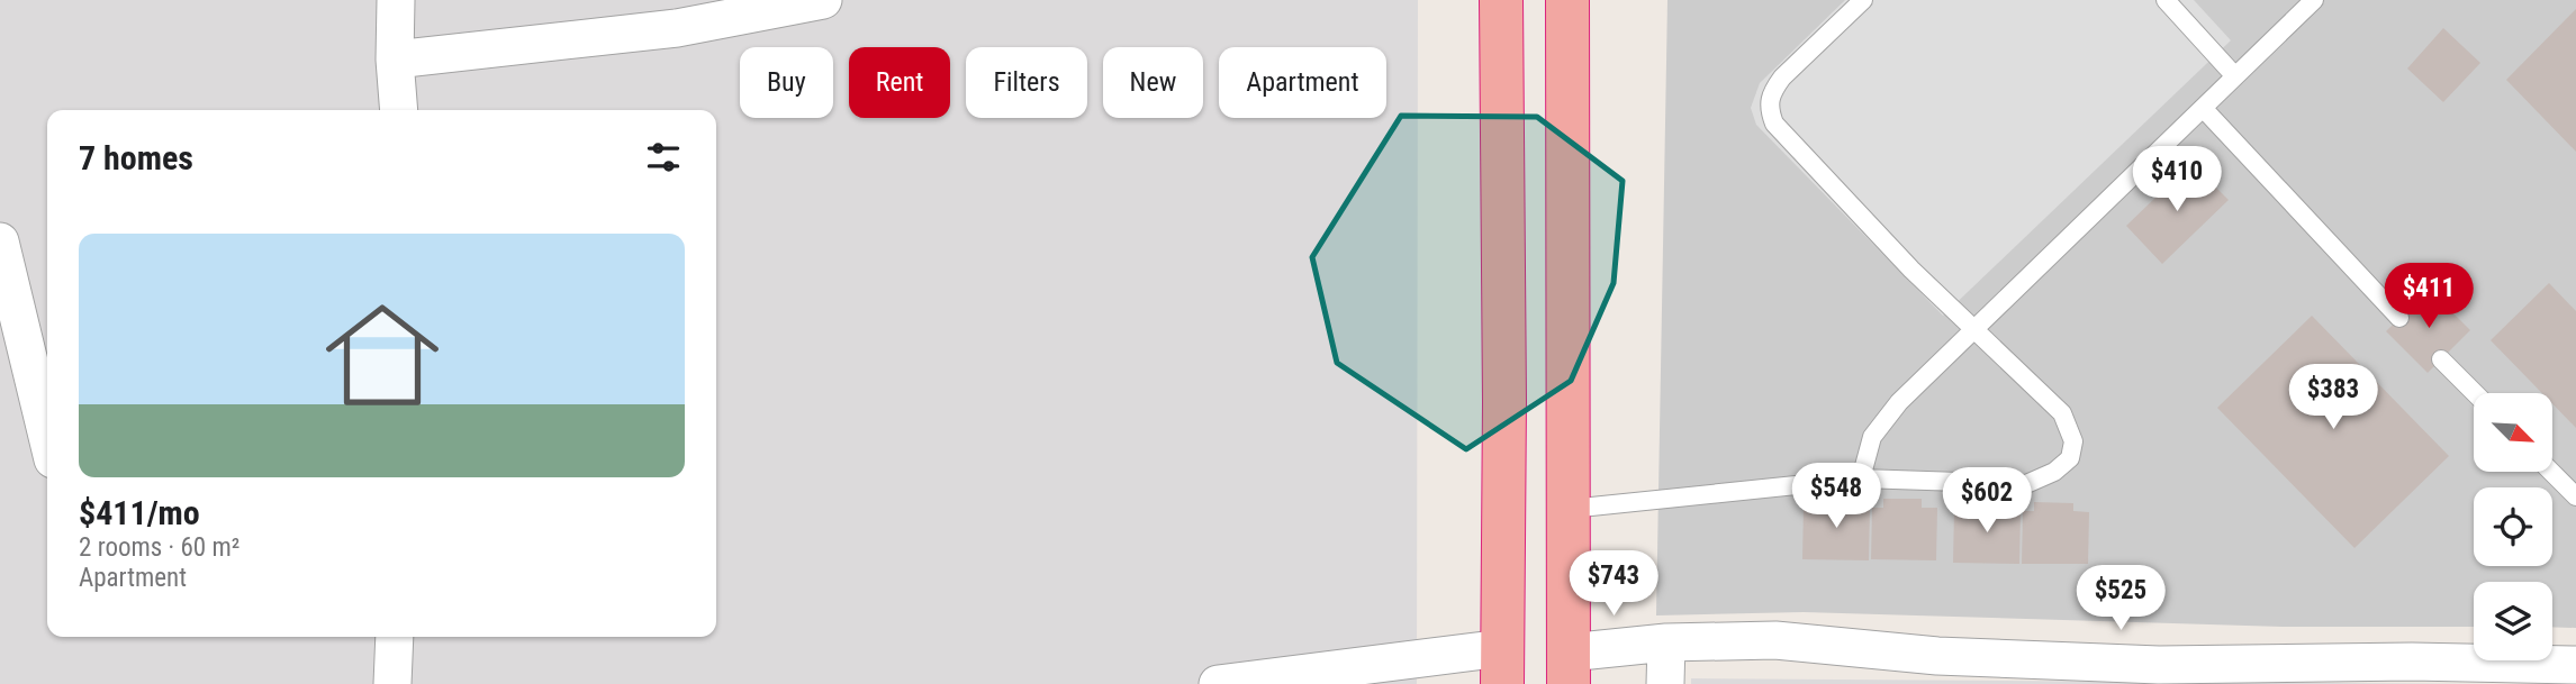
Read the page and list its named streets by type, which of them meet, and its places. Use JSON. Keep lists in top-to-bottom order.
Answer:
{
  "north": "bottom right",
  "page": {
    "chip": [
      "Buy",
      "Rent",
      "Filters",
      "New",
      "Apartment"
    ],
    "heading": "7 homes",
    "price": [
      "$410",
      "$411",
      "$383",
      "$548",
      "$602",
      "$743",
      "$525"
    ],
    "list": [
      {
        "name": "$411/mo",
        "note": "2 rooms · 60 m² · Apartment"
      }
    ]
  }
}
